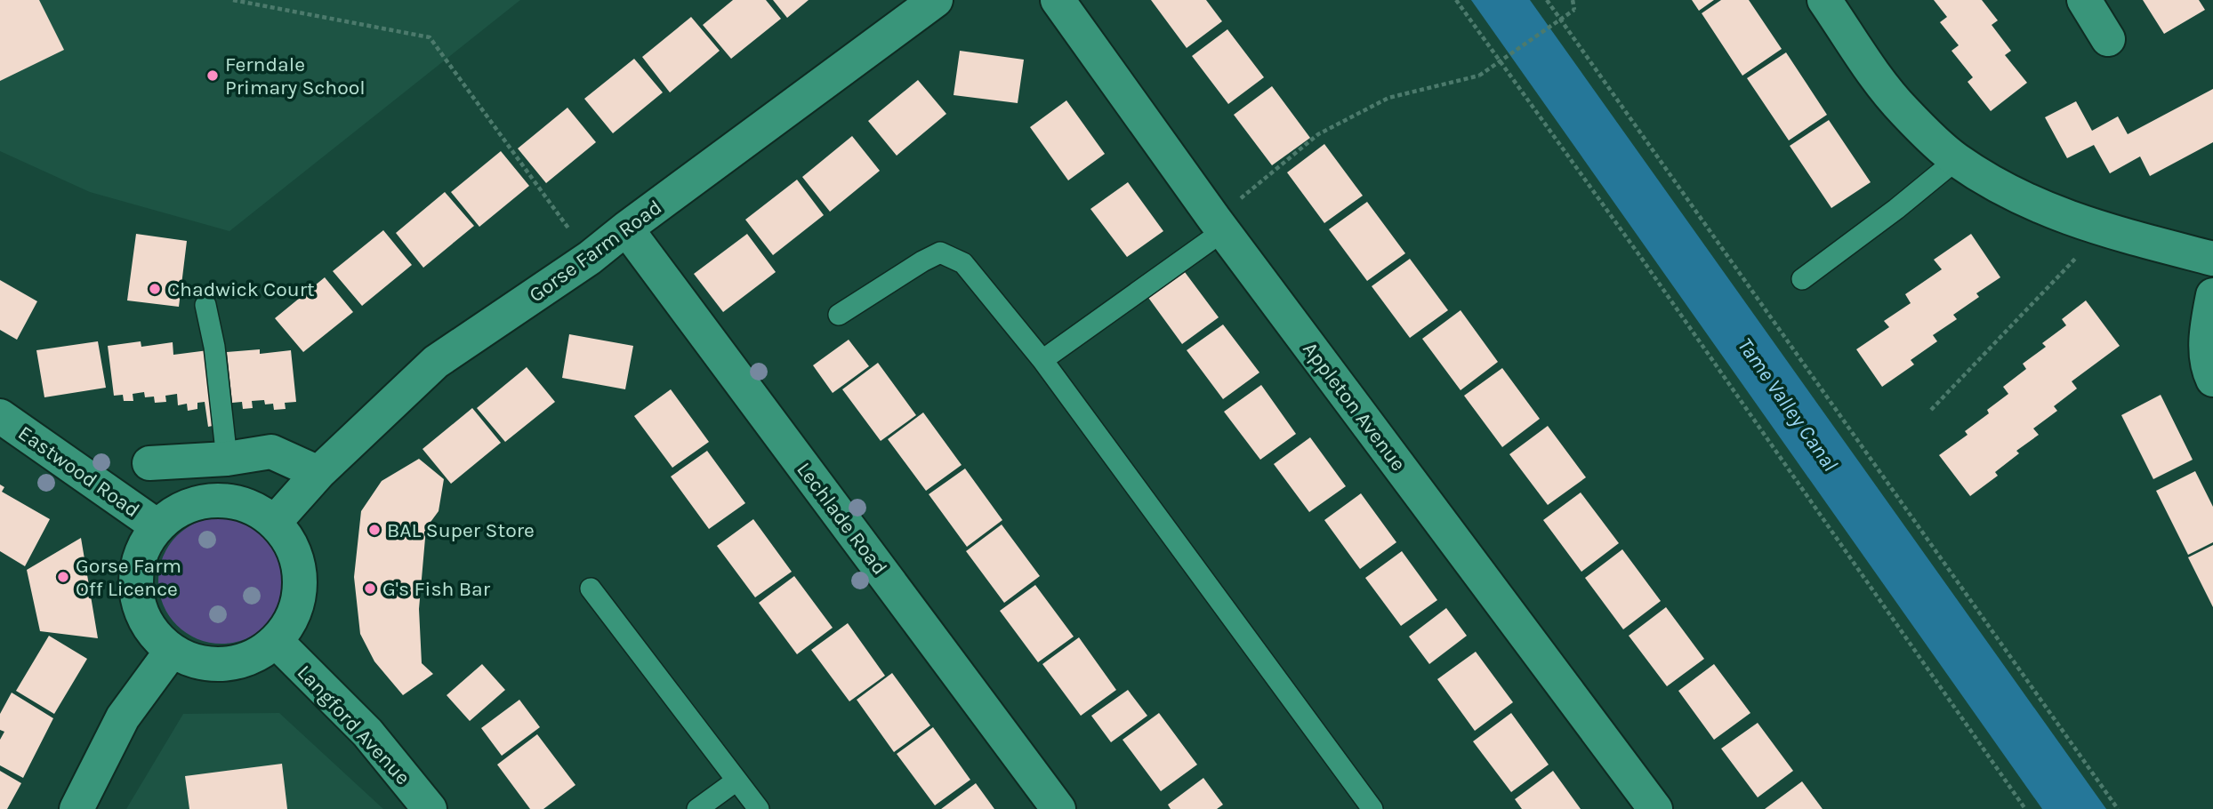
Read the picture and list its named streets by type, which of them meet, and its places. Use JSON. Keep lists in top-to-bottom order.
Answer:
{
  "streets": {
    "street": [
      "Gorse Farm Road",
      "Appleton Avenue",
      "Eastwood Road",
      "Lechlade Road",
      "Langford Avenue"
    ]
  },
  "crossings": [
    ["Gorse Farm Road", "Eastwood Road"],
    ["Gorse Farm Road", "Lechlade Road"],
    ["Gorse Farm Road", "Langford Avenue"],
    ["Eastwood Road", "Langford Avenue"]
  ],
  "water": ["Tame Valley Canal"],
  "places": [
    "Ferndale Primary School",
    "Chadwick Court",
    "BAL Super Store",
    "Gorse Farm Off Licence",
    "G's Fish Bar"
  ]
}
